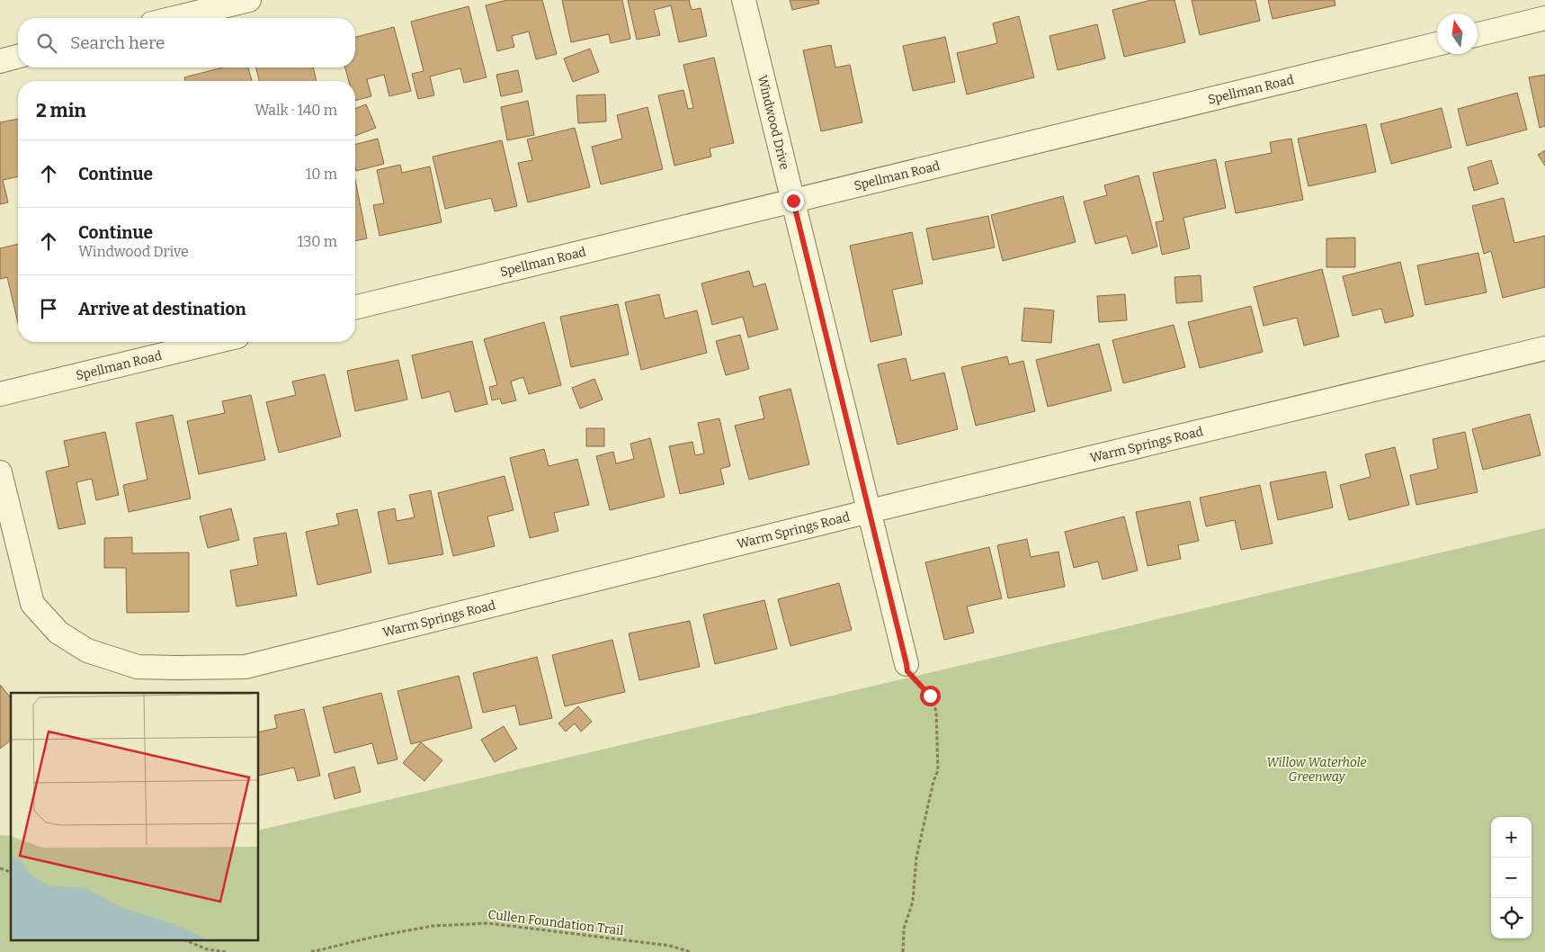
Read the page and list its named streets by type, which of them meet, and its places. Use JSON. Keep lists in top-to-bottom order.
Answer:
{
  "streets": {
    "street": ["Spellman Road", "Windwood Drive", "Warm Springs Road"],
    "path": ["Cullen Foundation Trail"]
  },
  "crossings": [
    ["Spellman Road", "Windwood Drive"],
    ["Windwood Drive", "Warm Springs Road"]
  ],
  "parks": ["Willow Waterhole Greenway"],
  "north": "top",
  "page": {
    "search": "Search here",
    "heading": ["2 min", "Walk · 140 m"],
    "list": [
      ["Continue", "10 m"],
      ["Continue", "Windwood Drive", "130 m"],
      "Arrive at destination"
    ],
    "map_buttons": ["+", "−"]
  }
}
